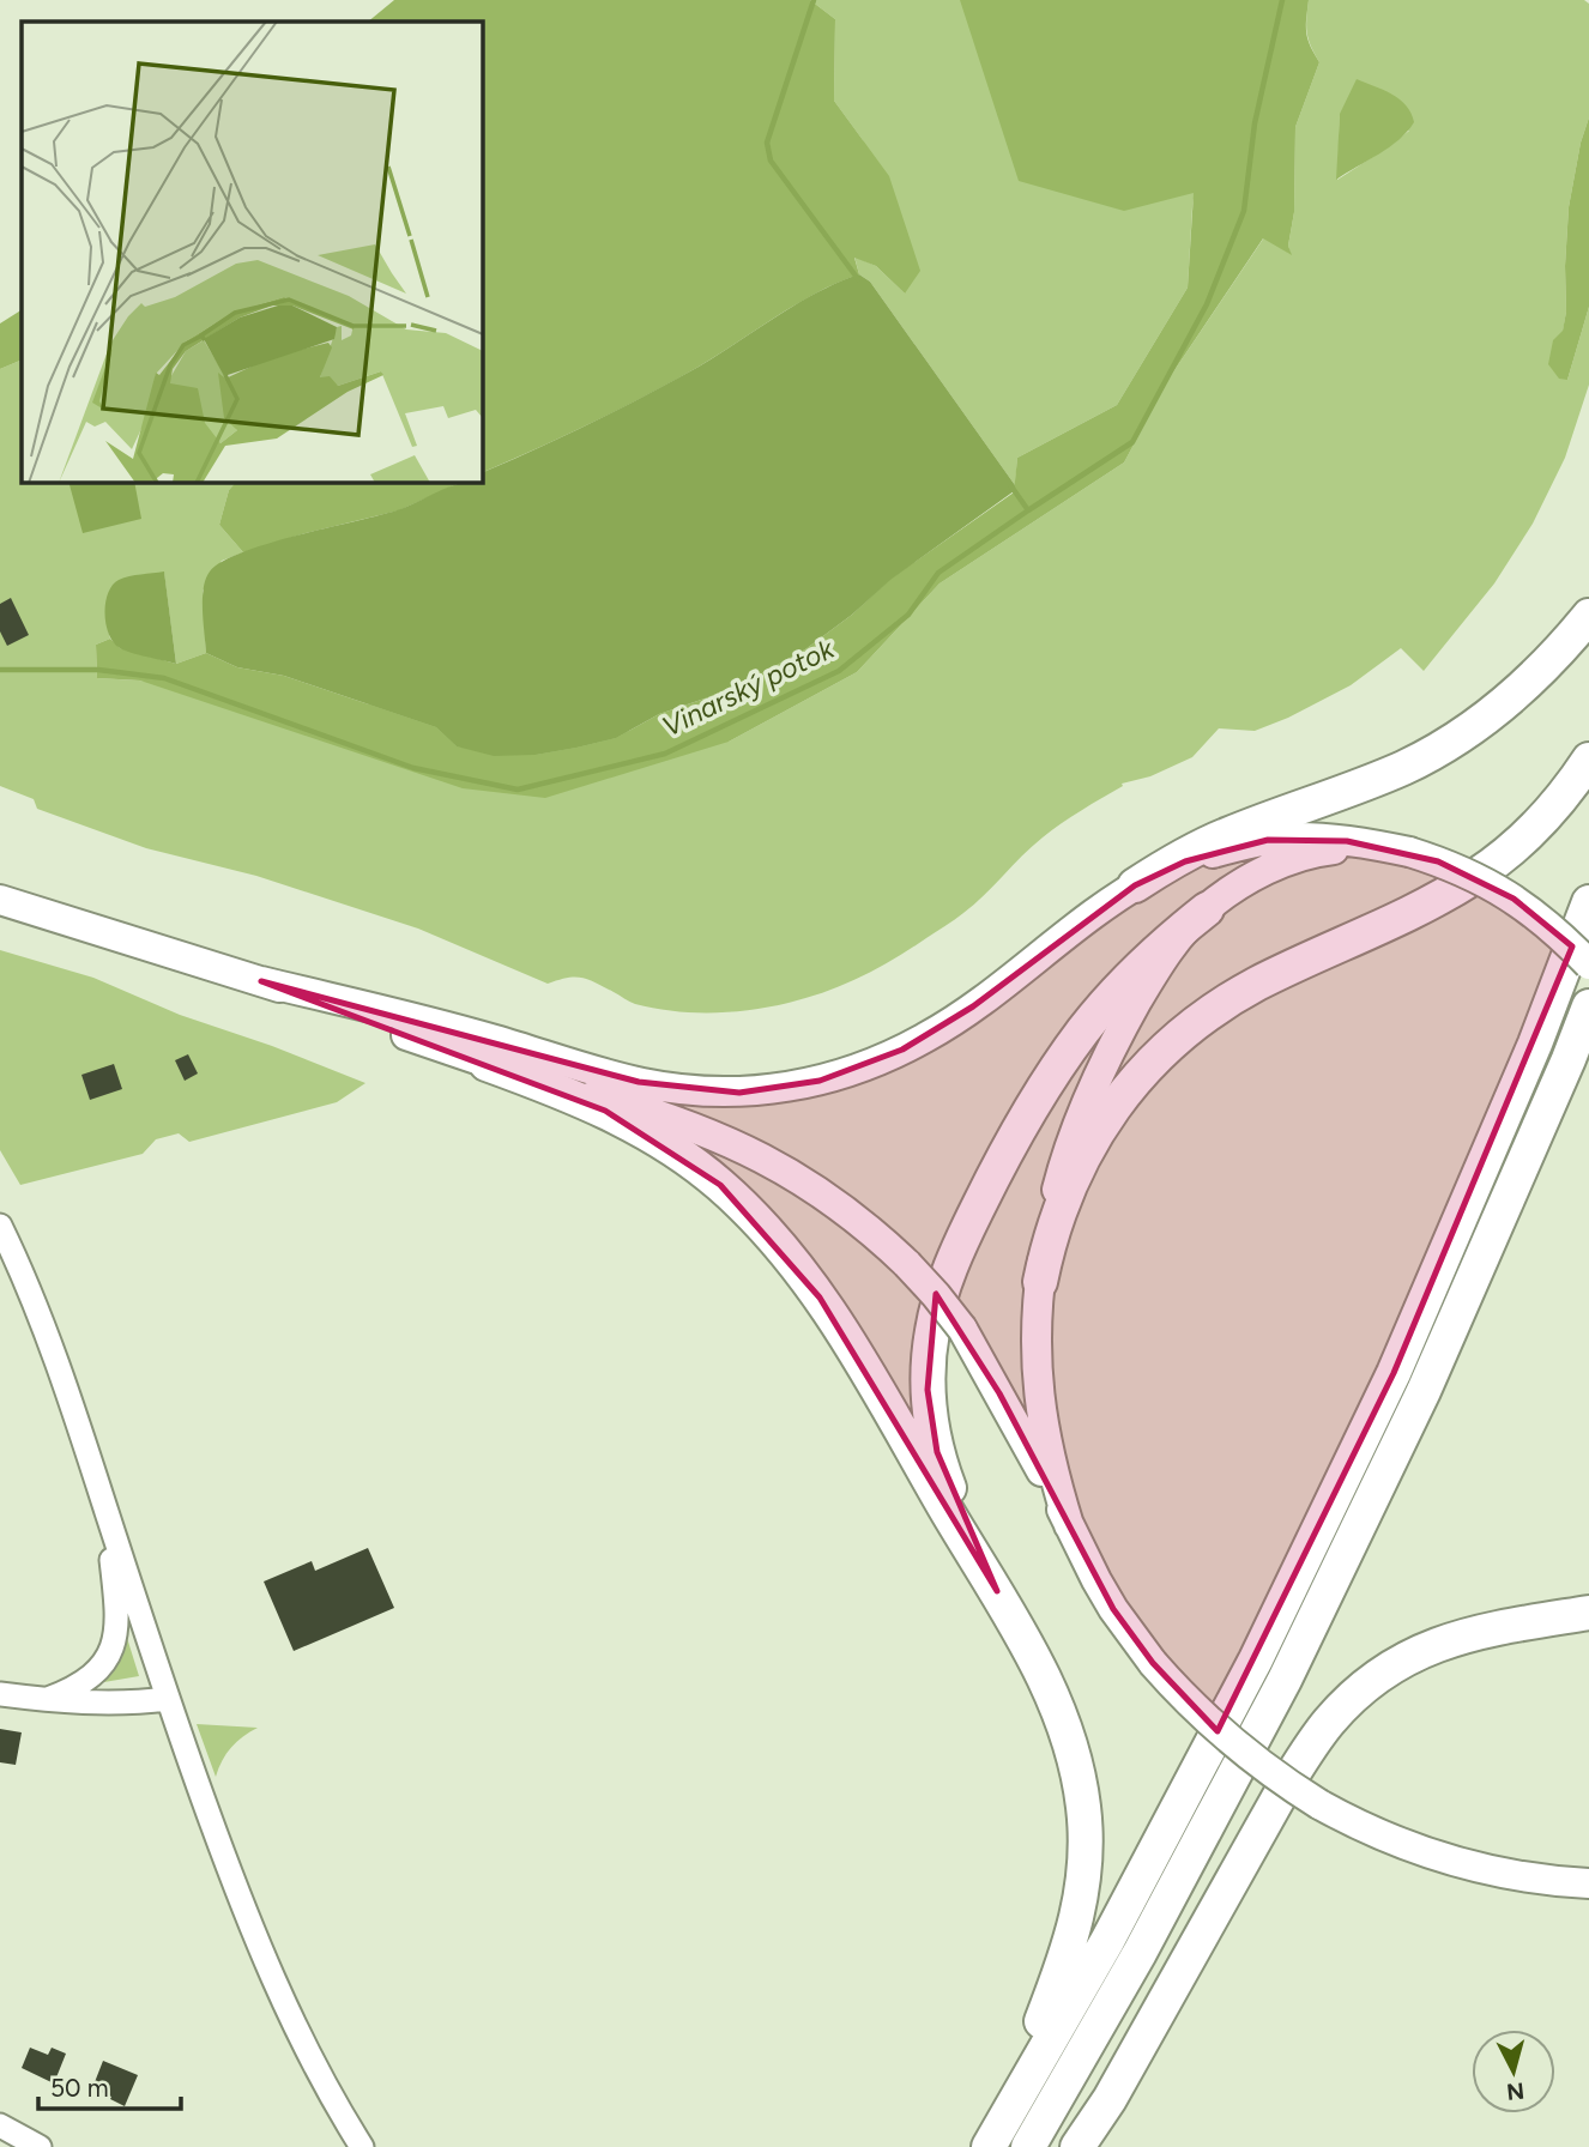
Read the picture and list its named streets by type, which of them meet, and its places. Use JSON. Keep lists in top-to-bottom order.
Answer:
{
  "water": ["Vinarský potok"],
  "scale_bar": "50 m",
  "north": "bottom"
}
